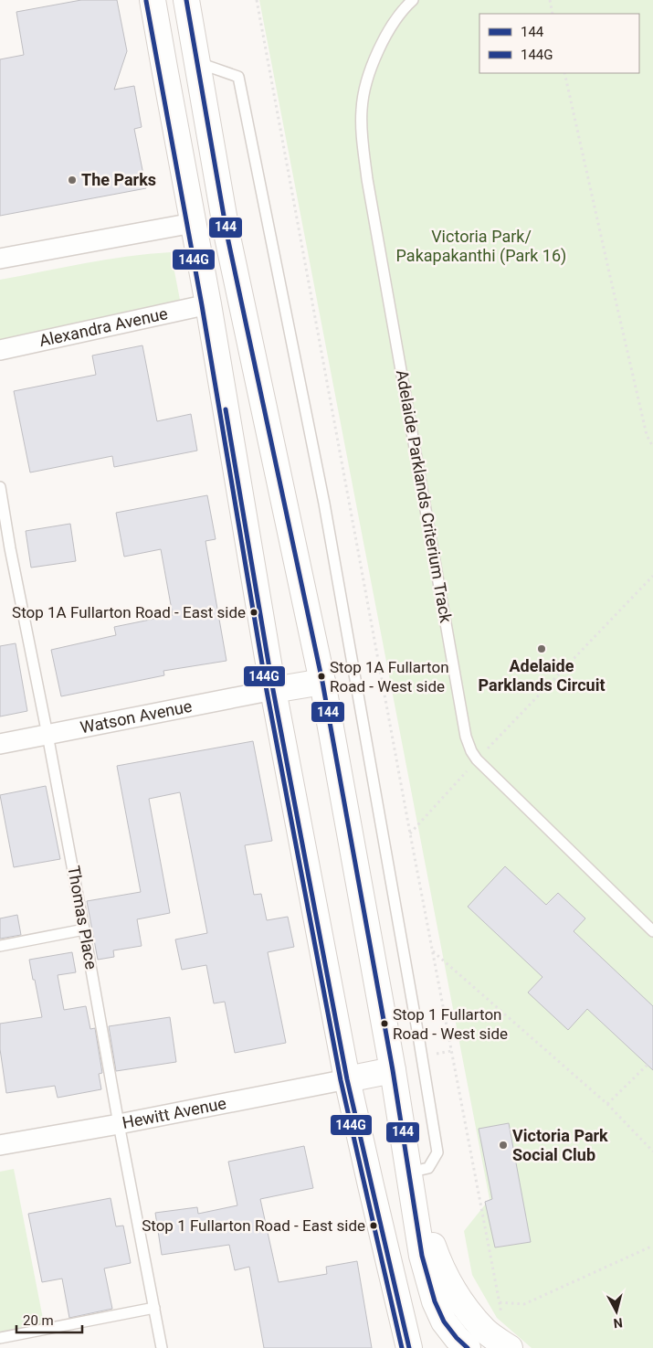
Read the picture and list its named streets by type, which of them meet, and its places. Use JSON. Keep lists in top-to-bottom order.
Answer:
{
  "streets": {
    "street": ["Alexandra Avenue", "Watson Avenue", "Hewitt Avenue"],
    "lane": ["Adelaide Parklands Criterium Track", "Thomas Place"]
  },
  "crossings": [
    ["Watson Avenue", "Thomas Place"],
    ["Thomas Place", "Hewitt Avenue"]
  ],
  "parks": ["Victoria Park/ Pakapakanthi (Park 16)"],
  "places": [
    "The Parks",
    "Stop 1A Fullarton Road - East side",
    "Adelaide Parklands Circuit",
    "Stop 1A Fullarton Road - West side",
    "Stop 1 Fullarton Road - West side",
    "Victoria Park Social Club",
    "Stop 1 Fullarton Road - East side"
  ],
  "lines": ["transit line 144", "transit line 144G"],
  "legend": ["144", "144G"],
  "scale_bar": "20 m",
  "north": "bottom"
}
